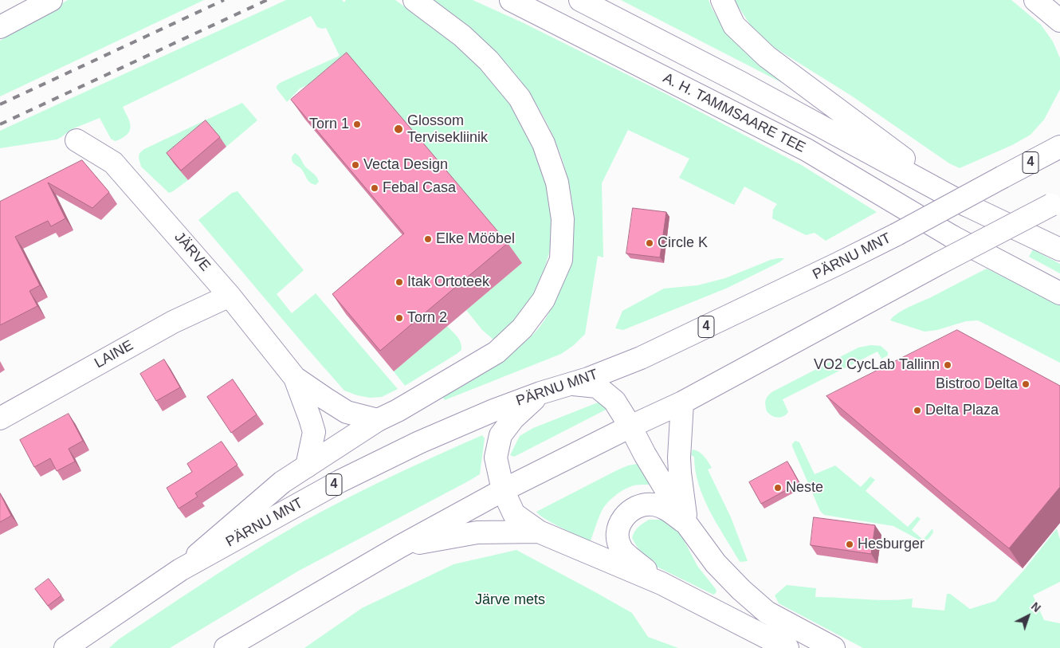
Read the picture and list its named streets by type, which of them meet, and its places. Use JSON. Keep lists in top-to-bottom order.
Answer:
{
  "streets": {
    "main road": [
      "A. H. TAMMSAARE TEE",
      "4",
      "JÄRVE",
      "PÄRNU MNT",
      "LAINE"
    ]
  },
  "crossings": [
    ["JÄRVE", "LAINE"]
  ],
  "parks": ["Järve mets"],
  "places": [
    "Torn 1",
    "Glossom Tervisekliinik",
    "Vecta Design",
    "Febal Casa",
    "Elke Mööbel",
    "Circle K",
    "Itak Ortoteek",
    "Torn 2",
    "VO2 CycLab Tallinn",
    "Bistroo Delta",
    "Delta Plaza",
    "Neste",
    "Hesburger"
  ],
  "north": "top right"
}
